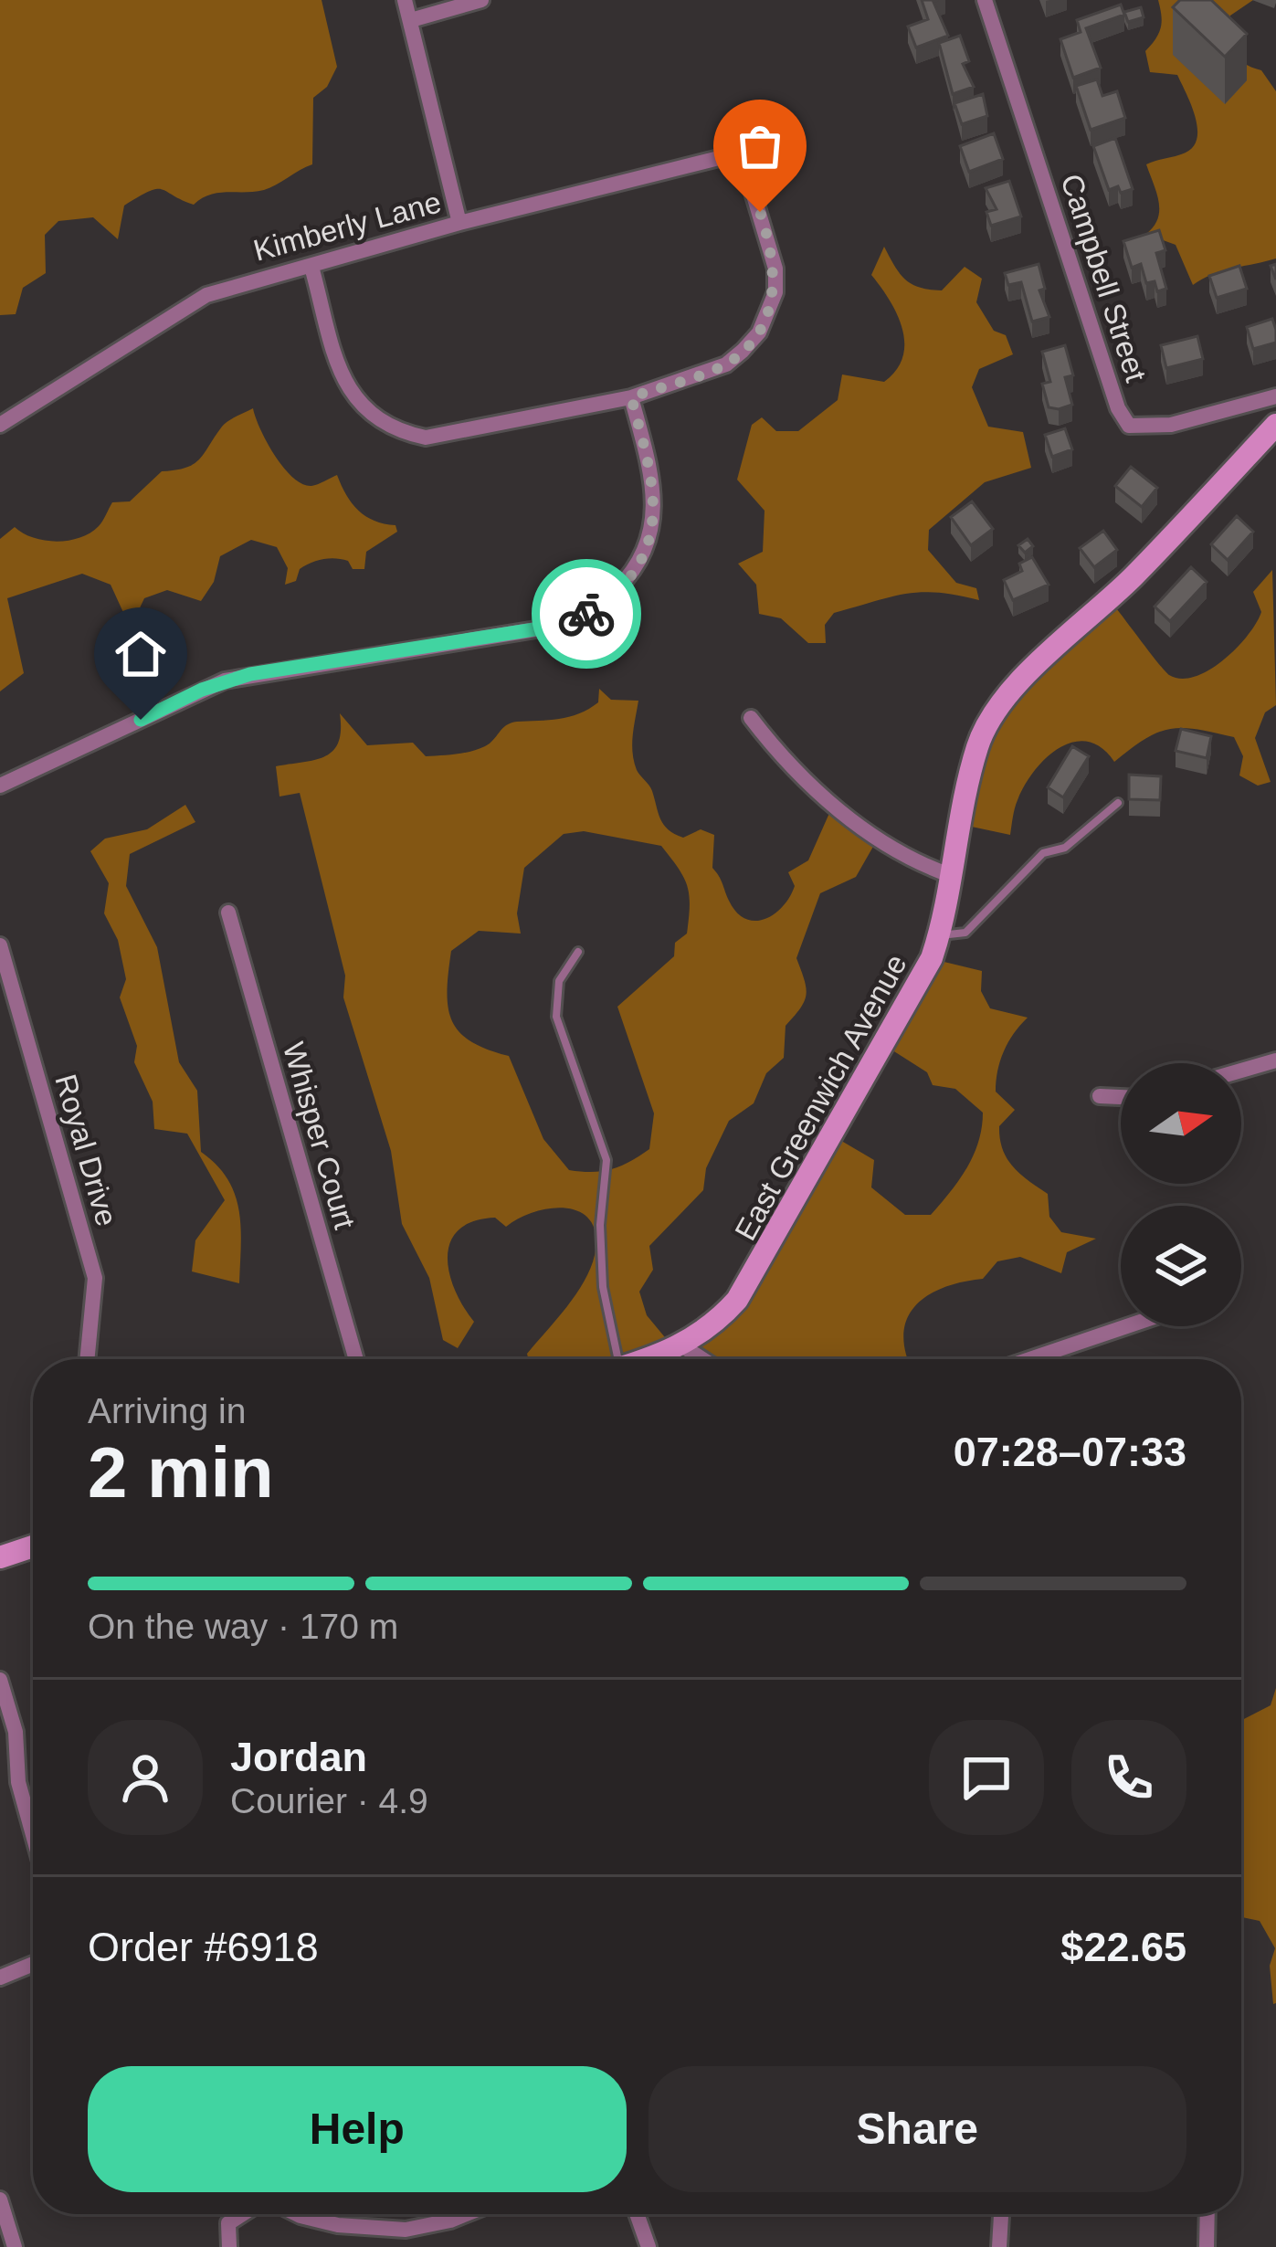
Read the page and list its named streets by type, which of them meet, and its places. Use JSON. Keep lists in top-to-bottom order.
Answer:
{
  "streets": {
    "street": [
      "Kimberly Lane",
      "Campbell Street",
      "East Greenwich Avenue",
      "Whisper Court",
      "Royal Drive"
    ]
  },
  "north": "right",
  "page": {
    "heading": ["2 min", "Arriving in", "07:28–07:33"],
    "panel": [
      "Jordan",
      "Courier · 4.9",
      "Order #6918",
      "$22.65"
    ],
    "bar": "On the way · 170 m",
    "buttons": ["Help", "Share"]
  }
}
